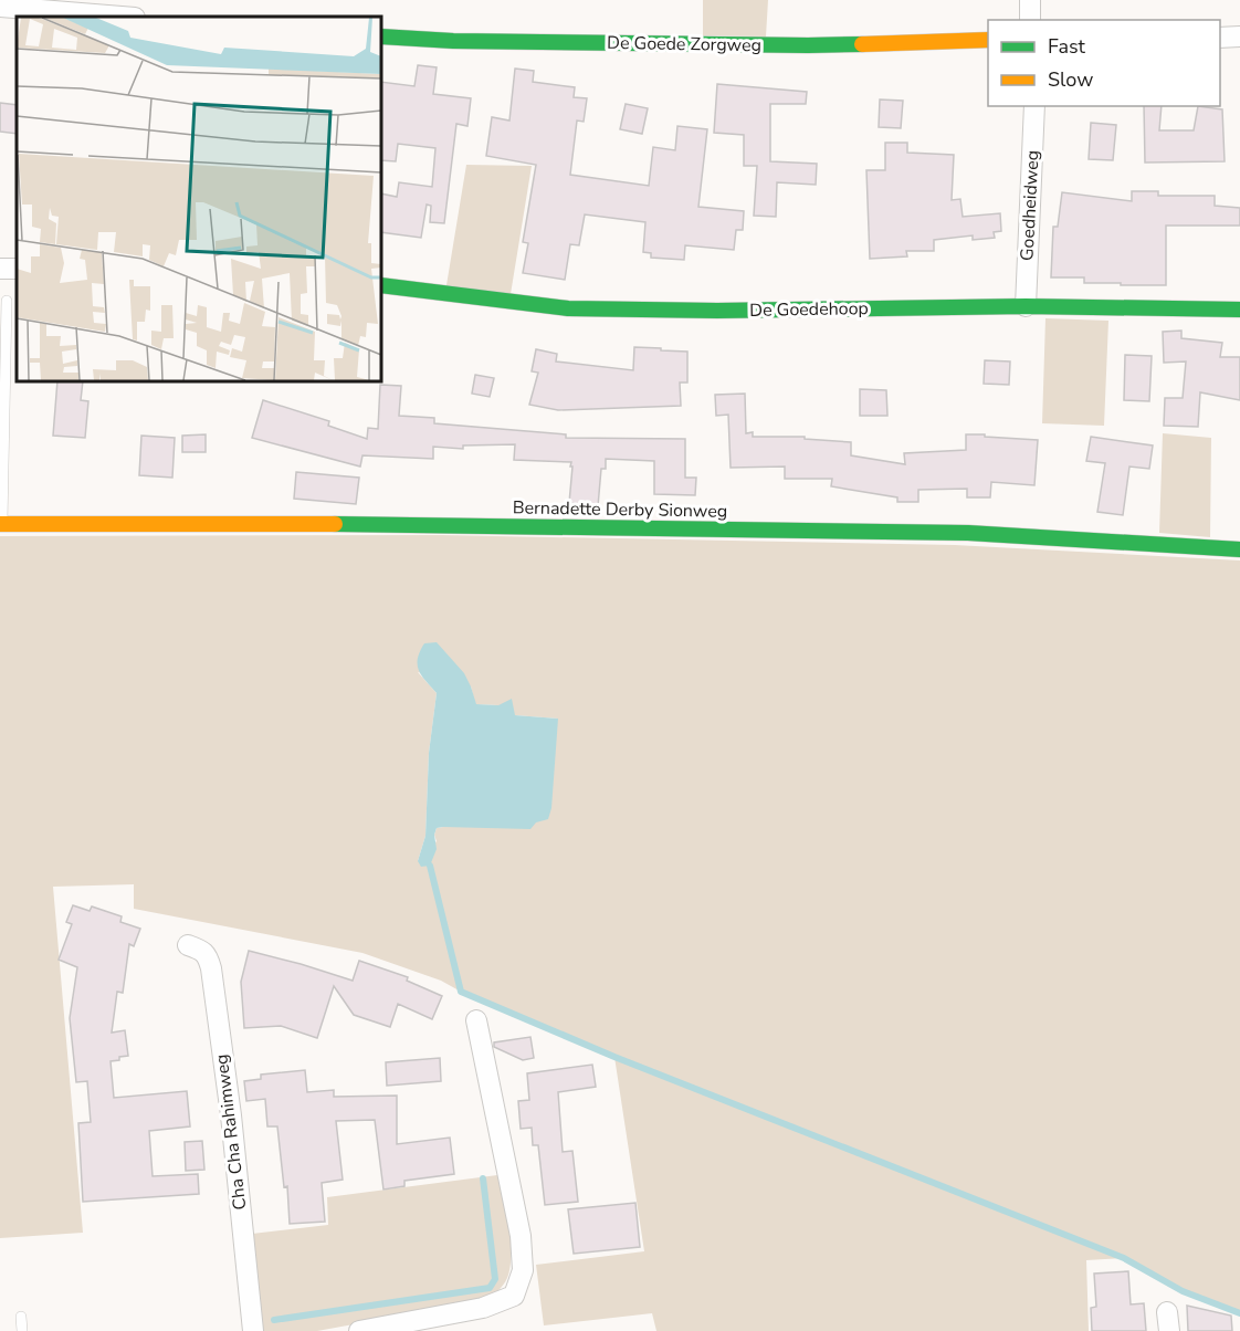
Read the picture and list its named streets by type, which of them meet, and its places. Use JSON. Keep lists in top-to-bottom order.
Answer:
{
  "streets": {
    "street": [
      "De Goede Zorgweg",
      "Goedheidweg",
      "De Goedehoop",
      "Bernadette Derby Sionweg",
      "Cha Cha Rahimweg"
    ]
  },
  "crossings": [
    ["Goedheidweg", "De Goedehoop"]
  ],
  "legend": ["Fast", "Slow"]
}
